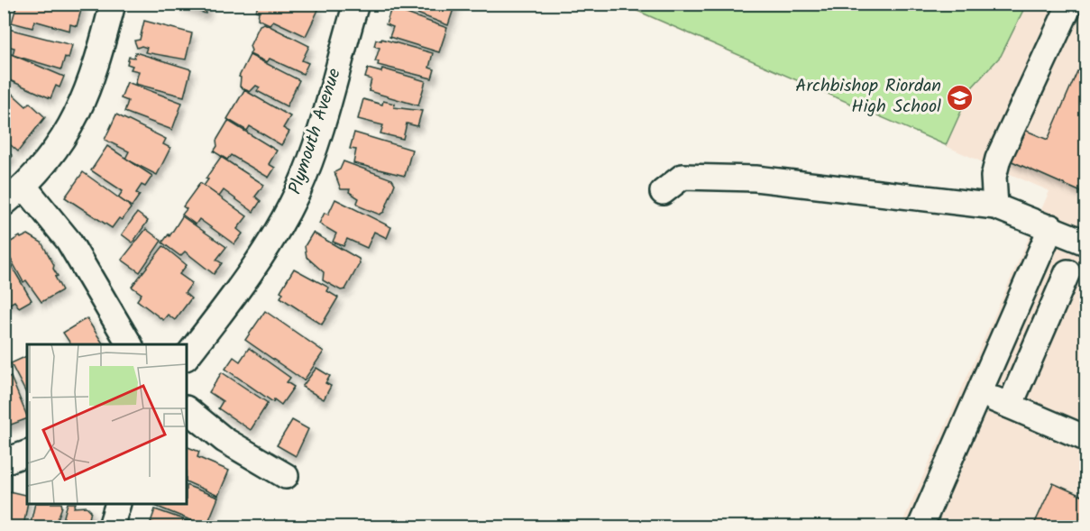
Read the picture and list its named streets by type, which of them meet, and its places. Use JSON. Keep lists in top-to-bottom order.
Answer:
{
  "streets": {
    "street": ["Plymouth Avenue"]
  },
  "places": {
    "school or university": ["Archbishop Riordan High School"]
  }
}
